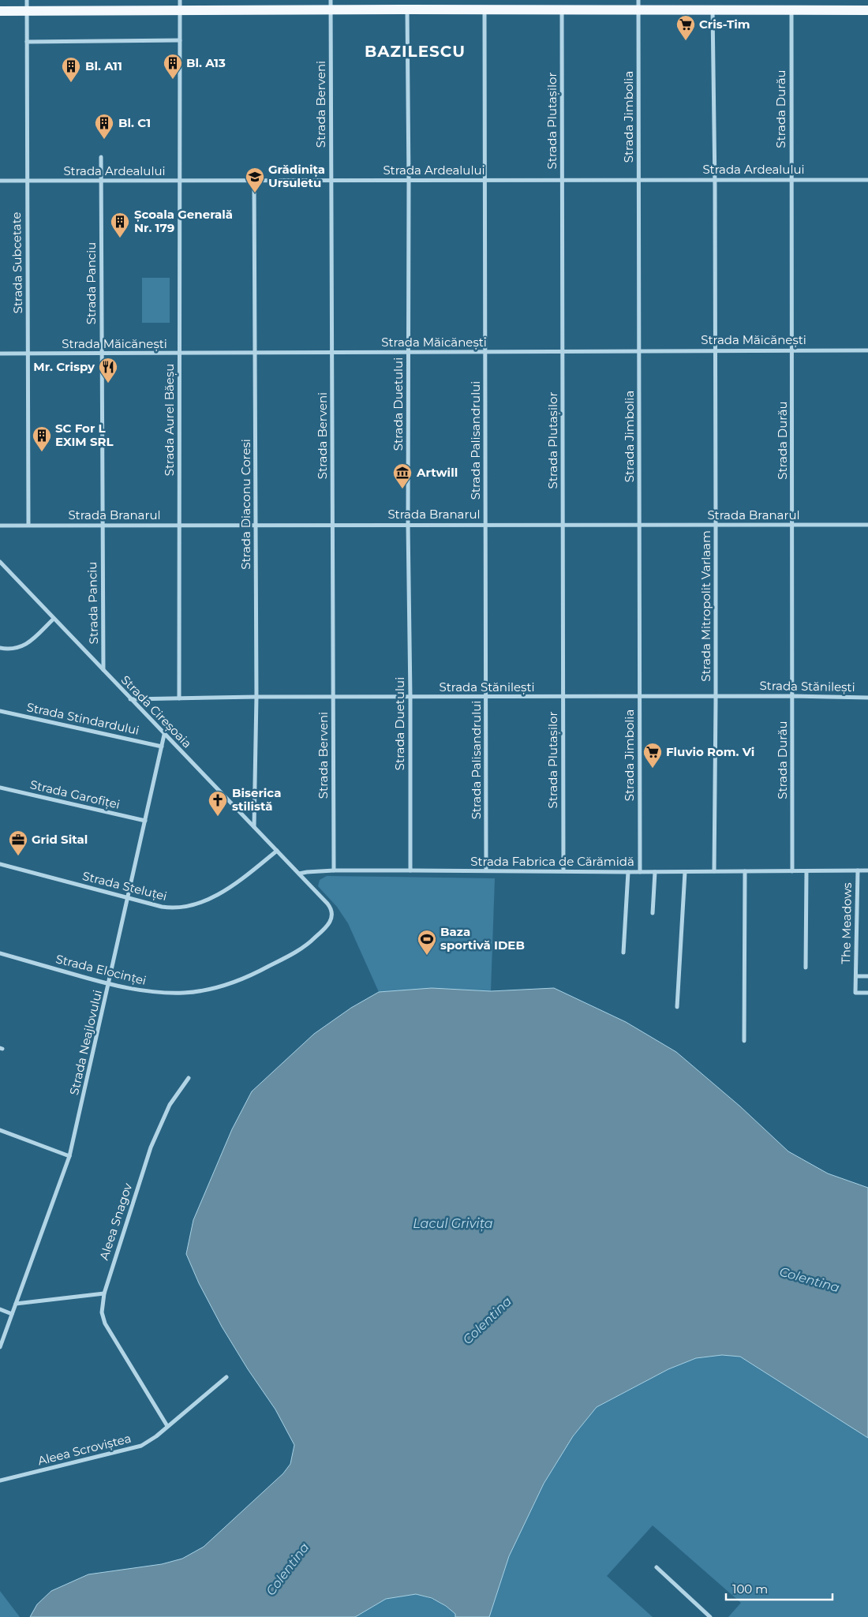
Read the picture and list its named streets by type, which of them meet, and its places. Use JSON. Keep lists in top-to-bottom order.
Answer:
{
  "streets": {
    "street": [
      "Strada Berveni",
      "Strada Durău",
      "Strada Jimbolia",
      "Strada Plutașilor",
      "Strada Ardealului",
      "Strada Subcetate",
      "Strada Panciu",
      "Strada Măicănești",
      "Strada Duetului",
      "Strada Aurel Băeșu",
      "Strada Palisandrului",
      "Strada Diaconu Coresi",
      "Strada Branarul",
      "Strada Mitropolit Varlaam",
      "Strada Stănilești",
      "Strada Cireșoaia",
      "Strada Stindardului",
      "Strada Garofiței",
      "Strada Fabrica de Cărămidă",
      "Strada Steluței",
      "The Meadows",
      "Strada Elocinței",
      "Strada Neajlovului",
      "Aleea Snagov",
      "Aleea Scroviștea"
    ]
  },
  "crossings": [
    ["Strada Berveni", "Strada Ardealului"],
    ["Strada Berveni", "Strada Măicănești"],
    ["Strada Berveni", "Strada Branarul"],
    ["Strada Berveni", "Strada Stănilești"],
    ["Strada Berveni", "Strada Fabrica de Cărămidă"],
    ["Strada Durău", "Strada Ardealului"],
    ["Strada Durău", "Strada Măicănești"],
    ["Strada Durău", "Strada Branarul"],
    ["Strada Durău", "Strada Stănilești"],
    ["Strada Durău", "Strada Fabrica de Cărămidă"],
    ["Strada Jimbolia", "Strada Ardealului"],
    ["Strada Jimbolia", "Strada Măicănești"],
    ["Strada Jimbolia", "Strada Branarul"],
    ["Strada Jimbolia", "Strada Stănilești"],
    ["Strada Jimbolia", "Strada Fabrica de Cărămidă"],
    ["Strada Plutașilor", "Strada Ardealului"],
    ["Strada Plutașilor", "Strada Măicănești"],
    ["Strada Plutașilor", "Strada Branarul"],
    ["Strada Plutașilor", "Strada Stănilești"],
    ["Strada Plutașilor", "Strada Fabrica de Cărămidă"],
    ["Strada Ardealului", "Strada Subcetate"],
    ["Strada Ardealului", "Strada Panciu"],
    ["Strada Ardealului", "Strada Duetului"],
    ["Strada Ardealului", "Strada Aurel Băeșu"],
    ["Strada Ardealului", "Strada Palisandrului"],
    ["Strada Ardealului", "Strada Diaconu Coresi"],
    ["Strada Ardealului", "Strada Mitropolit Varlaam"],
    ["Strada Subcetate", "Strada Măicănești"],
    ["Strada Subcetate", "Strada Branarul"],
    ["Strada Panciu", "Strada Măicănești"],
    ["Strada Panciu", "Strada Branarul"],
    ["Strada Panciu", "Strada Cireșoaia"],
    ["Strada Măicănești", "Strada Duetului"],
    ["Strada Măicănești", "Strada Aurel Băeșu"],
    ["Strada Măicănești", "Strada Palisandrului"],
    ["Strada Măicănești", "Strada Diaconu Coresi"],
    ["Strada Măicănești", "Strada Mitropolit Varlaam"],
    ["Strada Duetului", "Strada Branarul"],
    ["Strada Duetului", "Strada Stănilești"],
    ["Strada Duetului", "Strada Fabrica de Cărămidă"],
    ["Strada Aurel Băeșu", "Strada Branarul"],
    ["Strada Aurel Băeșu", "Strada Stănilești"],
    ["Strada Palisandrului", "Strada Branarul"],
    ["Strada Palisandrului", "Strada Stănilești"],
    ["Strada Palisandrului", "Strada Fabrica de Cărămidă"],
    ["Strada Diaconu Coresi", "Strada Branarul"],
    ["Strada Diaconu Coresi", "Strada Stănilești"],
    ["Strada Diaconu Coresi", "Strada Cireșoaia"],
    ["Strada Branarul", "Strada Mitropolit Varlaam"],
    ["Strada Mitropolit Varlaam", "Strada Stănilești"],
    ["Strada Mitropolit Varlaam", "Strada Fabrica de Cărămidă"],
    ["Strada Stănilești", "Strada Cireșoaia"],
    ["Strada Cireșoaia", "Strada Fabrica de Cărămidă"],
    ["Strada Cireșoaia", "Strada Steluței"],
    ["Strada Cireșoaia", "Strada Elocinței"],
    ["Strada Cireșoaia", "Strada Neajlovului"],
    ["Strada Stindardului", "Strada Neajlovului"],
    ["Strada Garofiței", "Strada Neajlovului"],
    ["Strada Fabrica de Cărămidă", "The Meadows"],
    ["Strada Fabrica de Cărămidă", "Strada Elocinței"],
    ["Strada Steluței", "Strada Neajlovului"],
    ["Strada Elocinței", "Strada Neajlovului"]
  ],
  "districts": ["BAZILESCU"],
  "water": ["Lacul Grivița", "Colentina"],
  "places": {
    "supermarket": ["Cris-Tim", "Fluvio Rom. Vi"],
    "building": [
      "Bl. A13",
      "Bl. A11",
      "Bl. C1",
      "Școala Generală Nr. 179",
      "SC For L EXIM SRL"
    ],
    "school or university": ["Grădinița Ursuletu"],
    "restaurant": ["Mr. Crispy"],
    "museum": ["Artwill"],
    "church": ["Biserica stilistă"],
    "office": ["Grid Sital"],
    "sports": ["Baza sportivă IDEB"]
  },
  "scale_bar": "100 m"
}
